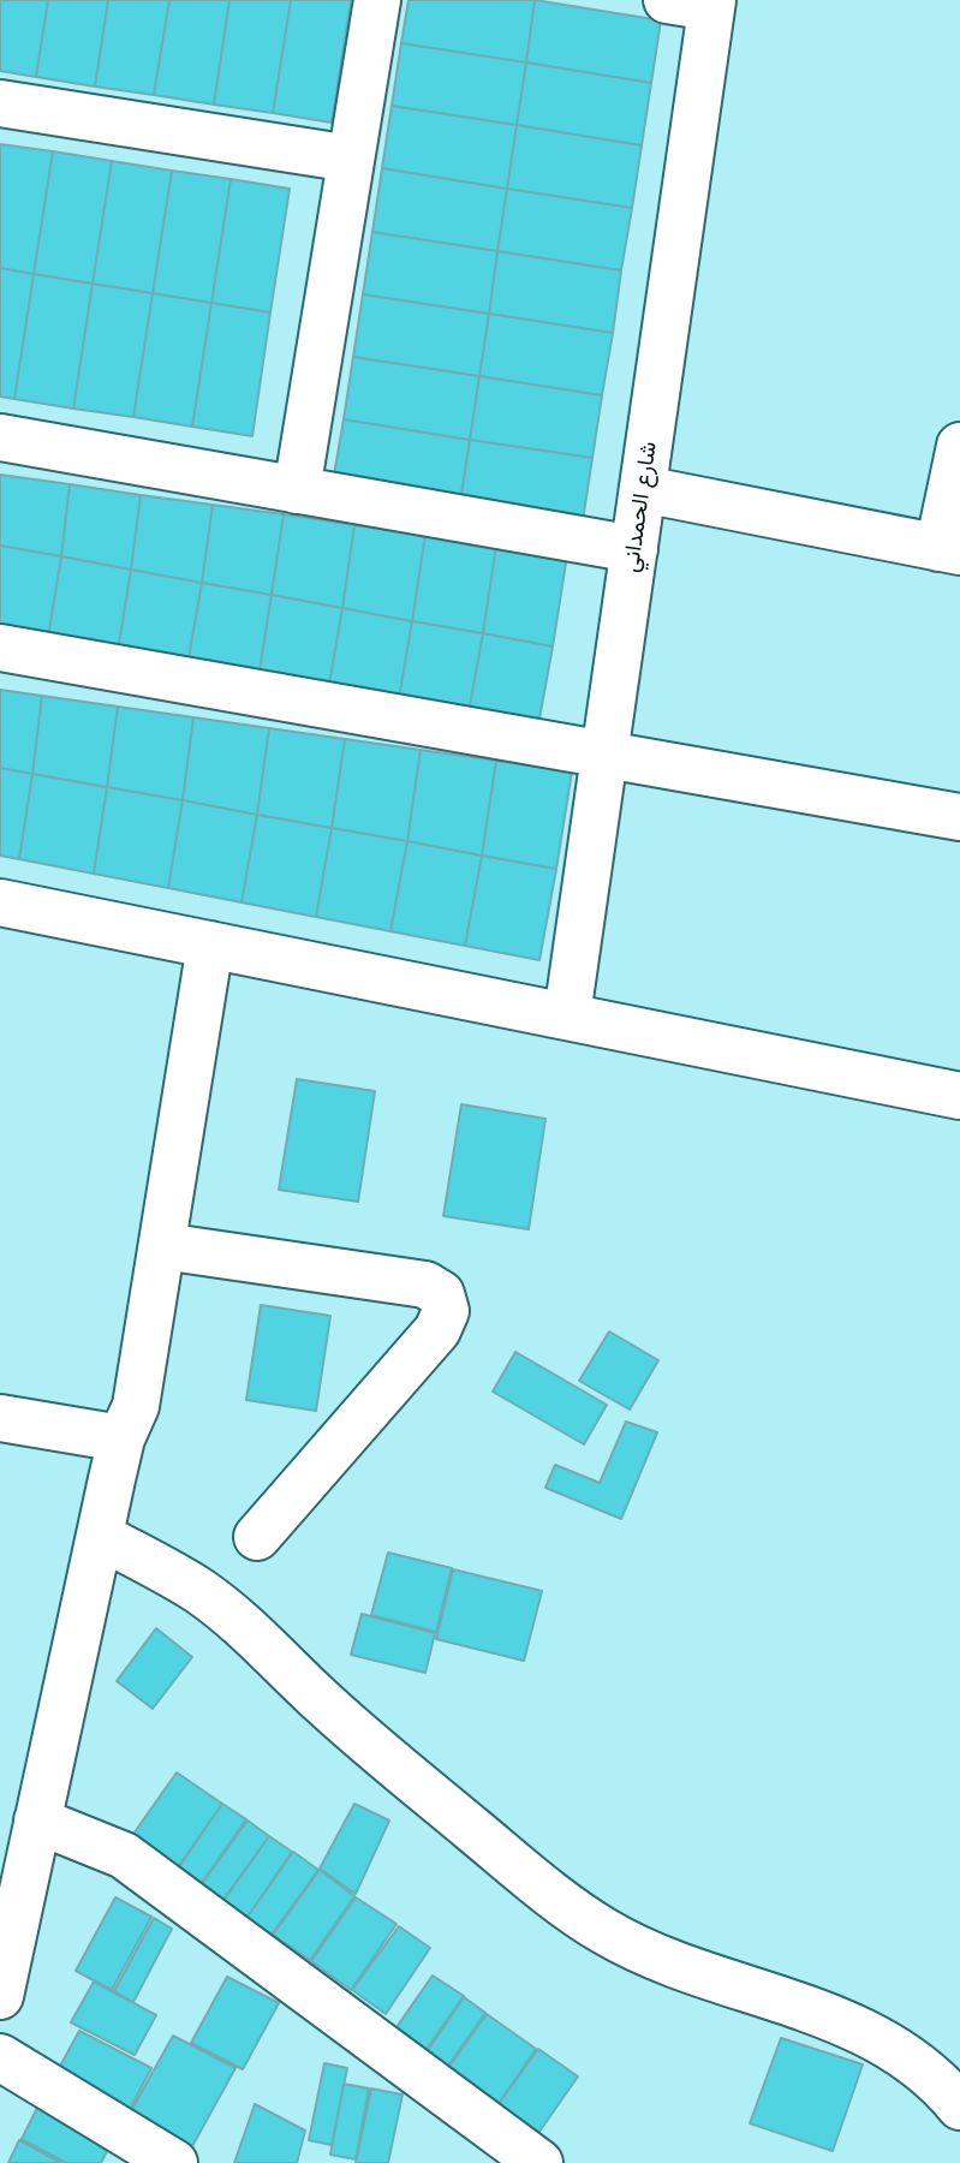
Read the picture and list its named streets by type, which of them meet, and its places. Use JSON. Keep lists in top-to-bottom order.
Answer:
{
  "streets": {
    "street": ["شارع الحمداني"]
  }
}
